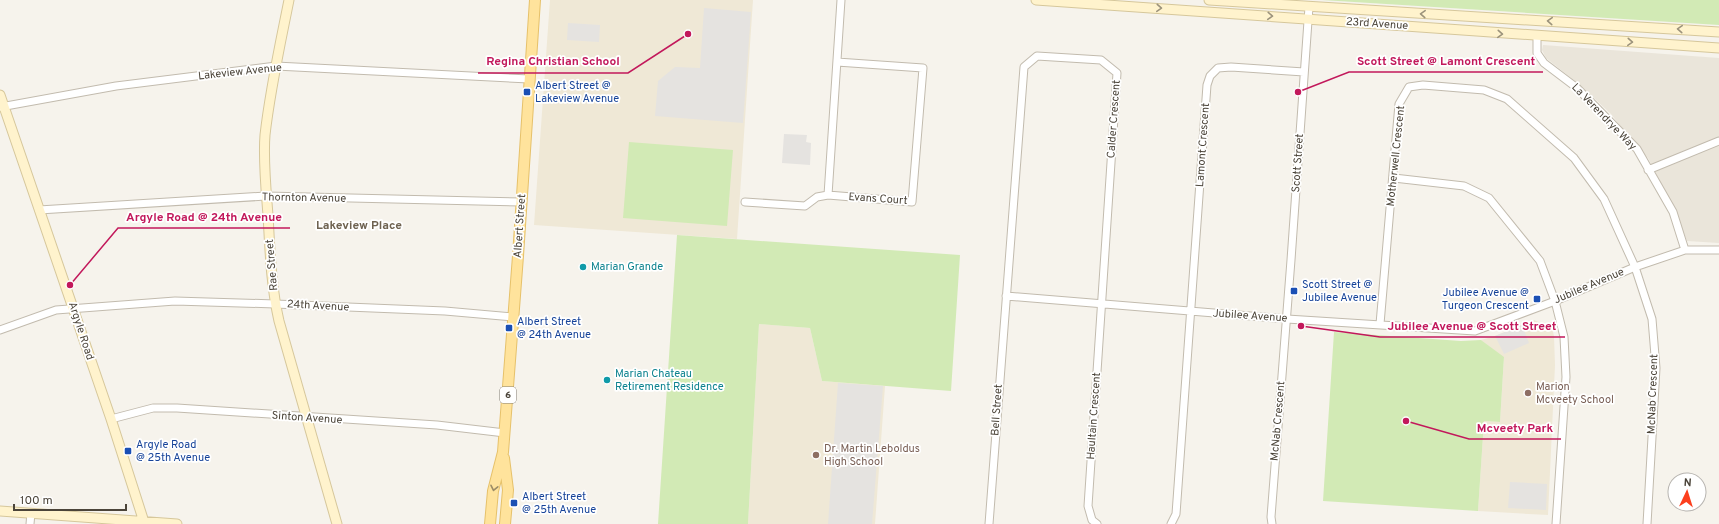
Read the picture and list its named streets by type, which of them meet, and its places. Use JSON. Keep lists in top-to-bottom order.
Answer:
{
  "streets": {
    "main road": [
      "23rd Avenue",
      "Albert Street",
      "Rae Street",
      "Argyle Road",
      "6"
    ],
    "street": [
      "Lakeview Avenue",
      "La Verendrye Way",
      "Calder Crescent",
      "Lamont Crescent",
      "Motherwell Crescent",
      "Scott Street",
      "Thornton Avenue",
      "Evans Court",
      "Jubilee Avenue",
      "24th Avenue",
      "McNab Crescent",
      "Bell Street",
      "Haultain Crescent",
      "Sinton Avenue"
    ]
  },
  "crossings": [
    ["23rd Avenue", "La Verendrye Way"],
    ["23rd Avenue", "Scott Street"],
    ["Lakeview Avenue", "Albert Street"],
    ["Lakeview Avenue", "Rae Street"],
    ["Lakeview Avenue", "Argyle Road"],
    ["La Verendrye Way", "Jubilee Avenue"],
    ["Calder Crescent", "Jubilee Avenue"],
    ["Calder Crescent", "Bell Street"],
    ["Calder Crescent", "Haultain Crescent"],
    ["Lamont Crescent", "Scott Street"],
    ["Lamont Crescent", "Jubilee Avenue"],
    ["Motherwell Crescent", "Jubilee Avenue"],
    ["Motherwell Crescent", "McNab Crescent"],
    ["Scott Street", "Jubilee Avenue"],
    ["Scott Street", "McNab Crescent"],
    ["Thornton Avenue", "Albert Street"],
    ["Thornton Avenue", "Rae Street"],
    ["Thornton Avenue", "Argyle Road"],
    ["Albert Street", "24th Avenue"],
    ["Albert Street", "Sinton Avenue"],
    ["Rae Street", "24th Avenue"],
    ["Rae Street", "Sinton Avenue"],
    ["Jubilee Avenue", "McNab Crescent"],
    ["Jubilee Avenue", "Bell Street"],
    ["Jubilee Avenue", "Haultain Crescent"],
    ["24th Avenue", "Argyle Road"],
    ["Argyle Road", "Sinton Avenue"]
  ],
  "districts": ["Lakeview Place"],
  "places": {
    "other": [
      "Regina Christian School",
      "Scott Street @ Lamont Crescent",
      "Marian Grande",
      "Argyle Road @ 24th Avenue",
      "Jubilee Avenue @ Scott Street",
      "Marian Chateau Retirement Residence",
      "Marion Mcveety School",
      "Mcveety Park",
      "Dr. Martin Leboldus High School"
    ],
    "transit": [
      "Albert Street @ Lakeview Avenue",
      "Scott Street @ Jubilee Avenue",
      "Jubilee Avenue @ Turgeon Crescent",
      "Albert Street @ 24th Avenue",
      "Argyle Road @ 25th Avenue",
      "Albert Street @ 25th Avenue"
    ]
  },
  "scale_bar": "100 m",
  "north": "top"
}
